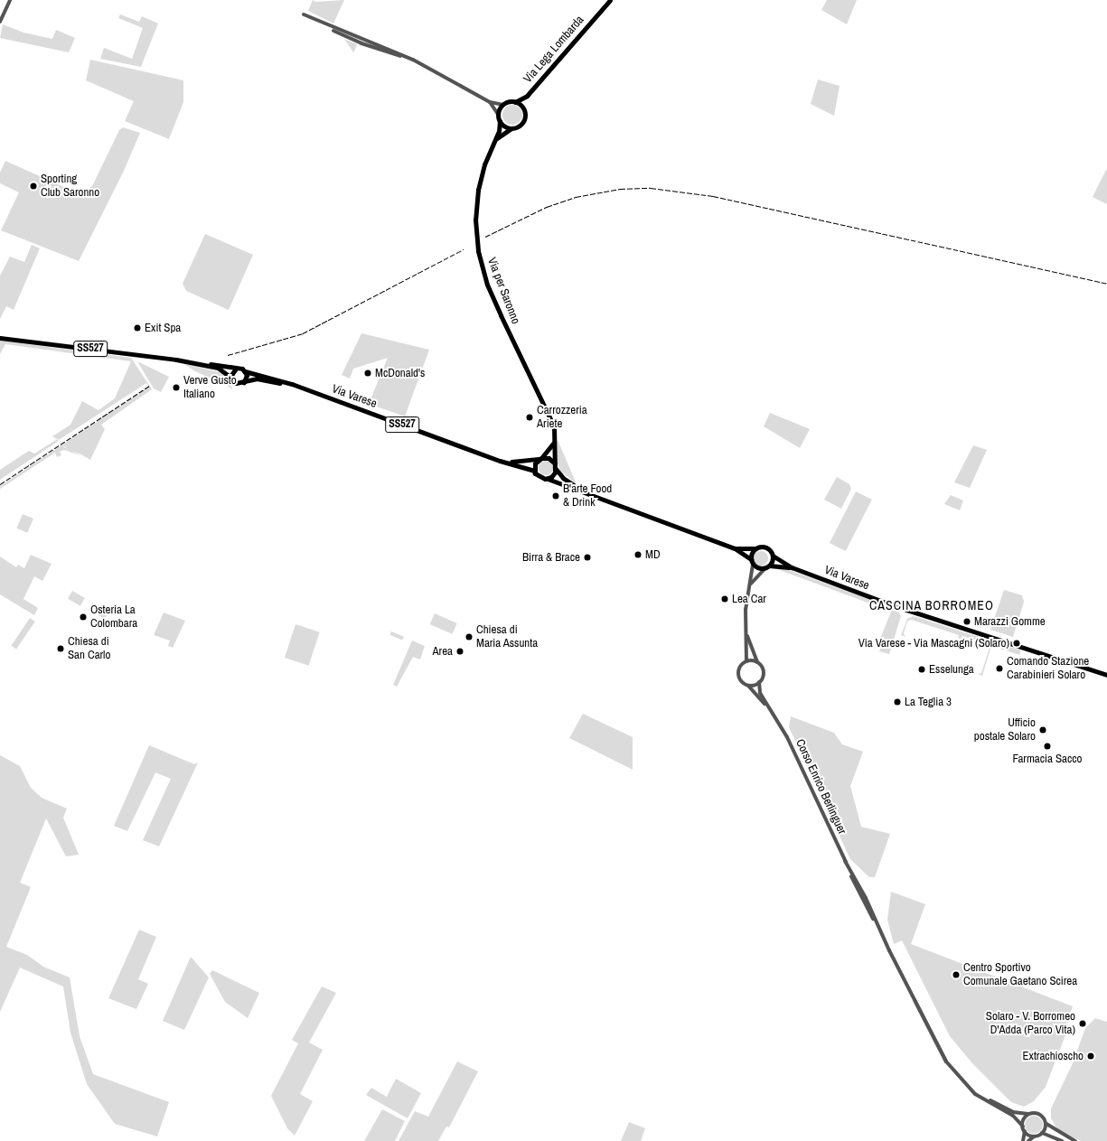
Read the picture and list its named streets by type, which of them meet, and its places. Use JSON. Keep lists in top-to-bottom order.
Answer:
{
  "streets": {
    "main road": [
      "Via Lega Lombarda",
      "Via per Saronno",
      "SS527",
      "Via Varese"
    ],
    "street": ["Corso Enrico Berlinguer"]
  },
  "crossings": [
    ["Via Lega Lombarda", "Via per Saronno"],
    ["Via per Saronno", "SS527"],
    ["Via per Saronno", "Via Varese"],
    ["SS527", "Via Varese"]
  ],
  "districts": ["CASCINA BORROMEO"],
  "places": [
    "Sporting Club Saronno",
    "Exit Spa",
    "McDonald's",
    "Verve Gusto Italiano",
    "Carrozzeria Ariete",
    "B'arte Food & Drink",
    "MD",
    "Birra & Brace",
    "Lea Car",
    "Osteria La Colombara",
    "Marazzi Gomme",
    "Chiesa di Maria Assunta",
    "Via Varese - Via Mascagni (Solaro)",
    "Chiesa di San Carlo",
    "Area",
    "Comando Stazione Carabinieri Solaro",
    "Esselunga",
    "La Teglia 3",
    "Ufficio postale Solaro",
    "Farmacia Sacco",
    "Centro Sportivo Comunale Gaetano Scirea",
    "Solaro - V. Borromeo D'Adda (Parco Vita)",
    "Extrachioscho"
  ]
}
